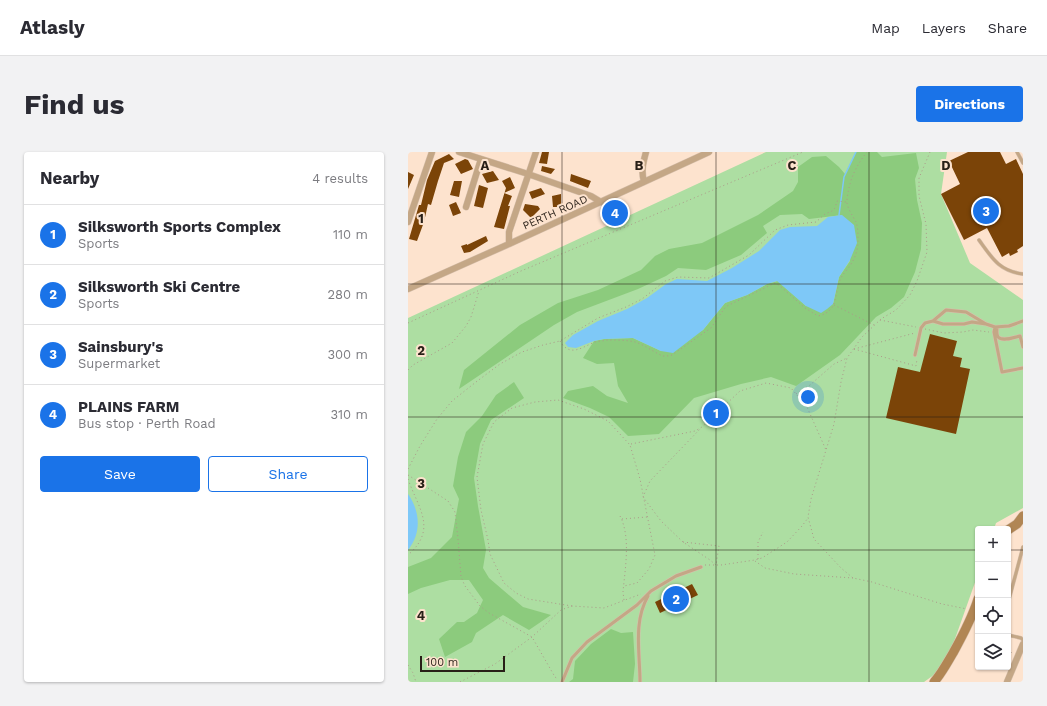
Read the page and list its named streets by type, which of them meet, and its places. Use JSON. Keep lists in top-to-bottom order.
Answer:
{
  "streets": {
    "street": ["PERTH ROAD"]
  },
  "scale_bar": "100 m",
  "page": {
    "header": "Atlasly",
    "nav": ["Map", "Layers", "Share"],
    "buttons": [
      "Directions",
      ["Save", "Share"]
    ],
    "title": "Find us",
    "heading": ["Nearby", "4 results"],
    "pins": [
      "3",
      "4",
      "1",
      "2"
    ],
    "list": [
      {
        "mark": "1",
        "name": "Silksworth Sports Complex",
        "note": "Sports",
        "value": "110 m"
      },
      {
        "mark": "2",
        "name": "Silksworth Ski Centre",
        "note": "Sports",
        "value": "280 m"
      },
      {
        "mark": "3",
        "name": "Sainsbury's",
        "note": "Supermarket",
        "value": "300 m"
      },
      {
        "mark": "4",
        "name": "PLAINS FARM",
        "note": "Bus stop · Perth Road",
        "value": "310 m"
      }
    ],
    "map_buttons": ["+", "−"],
    "scale": "100 m"
  },
  "grid": {
    "columns": [
      "A",
      "B",
      "C",
      "D"
    ],
    "rows": [
      "1",
      "2",
      "3",
      "4"
    ]
  }
}
